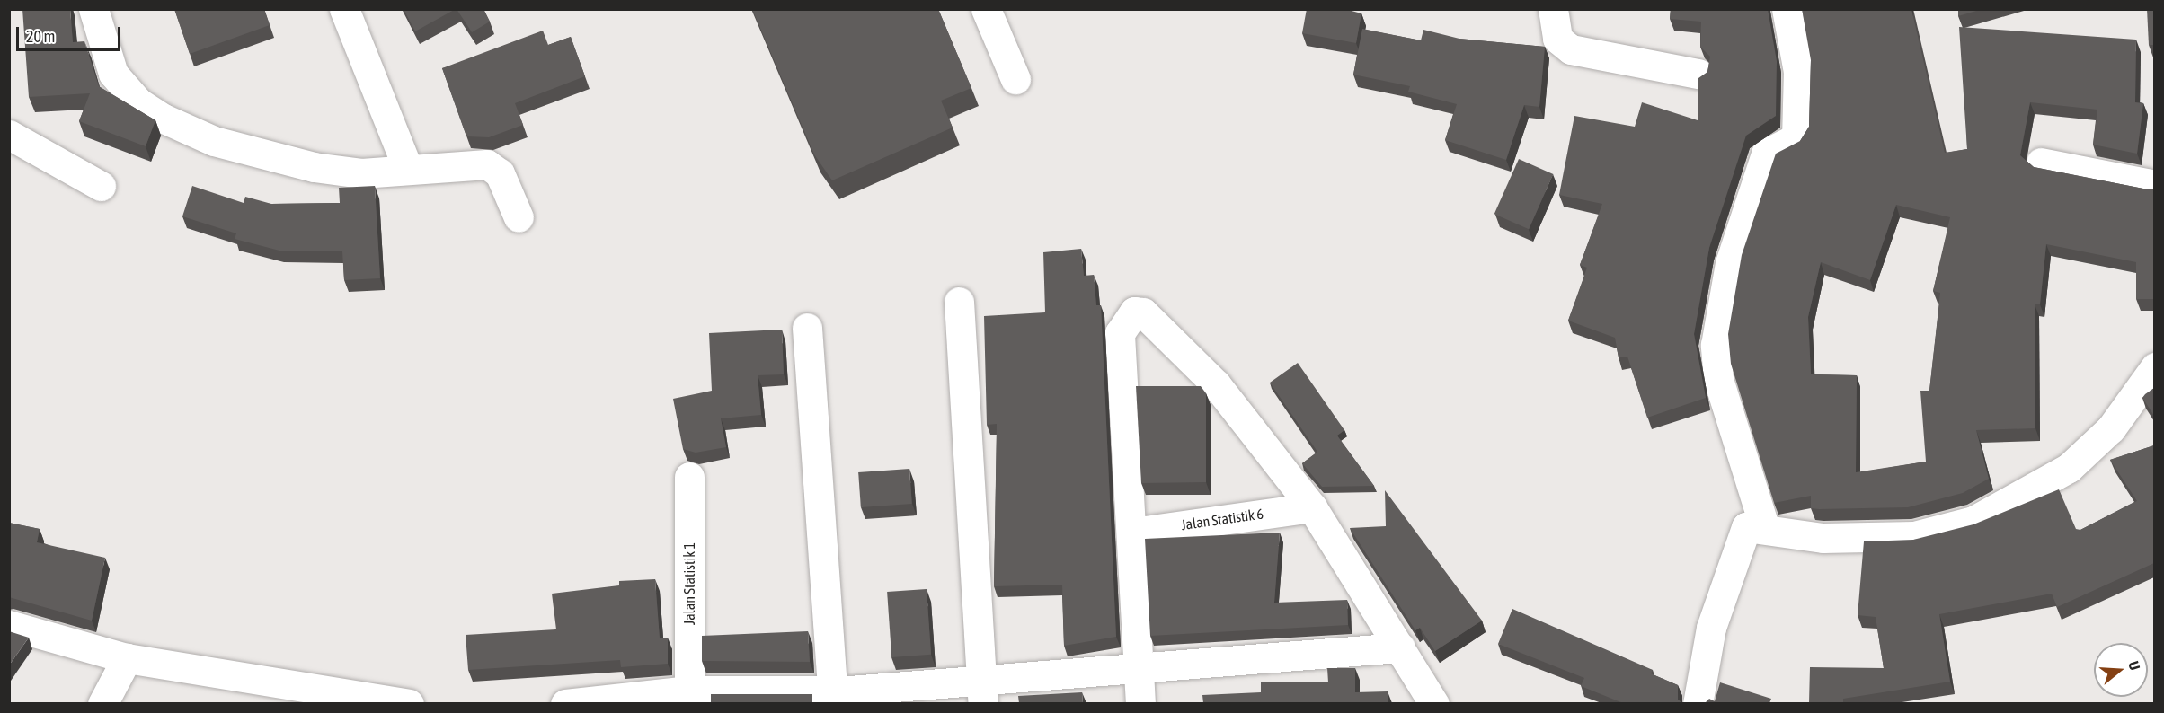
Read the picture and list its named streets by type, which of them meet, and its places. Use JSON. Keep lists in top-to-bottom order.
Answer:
{
  "streets": {
    "street": ["Jalan Statistik 6", "Jalan Statistik 1"]
  },
  "scale_bar": "20 m",
  "north": "right"
}
